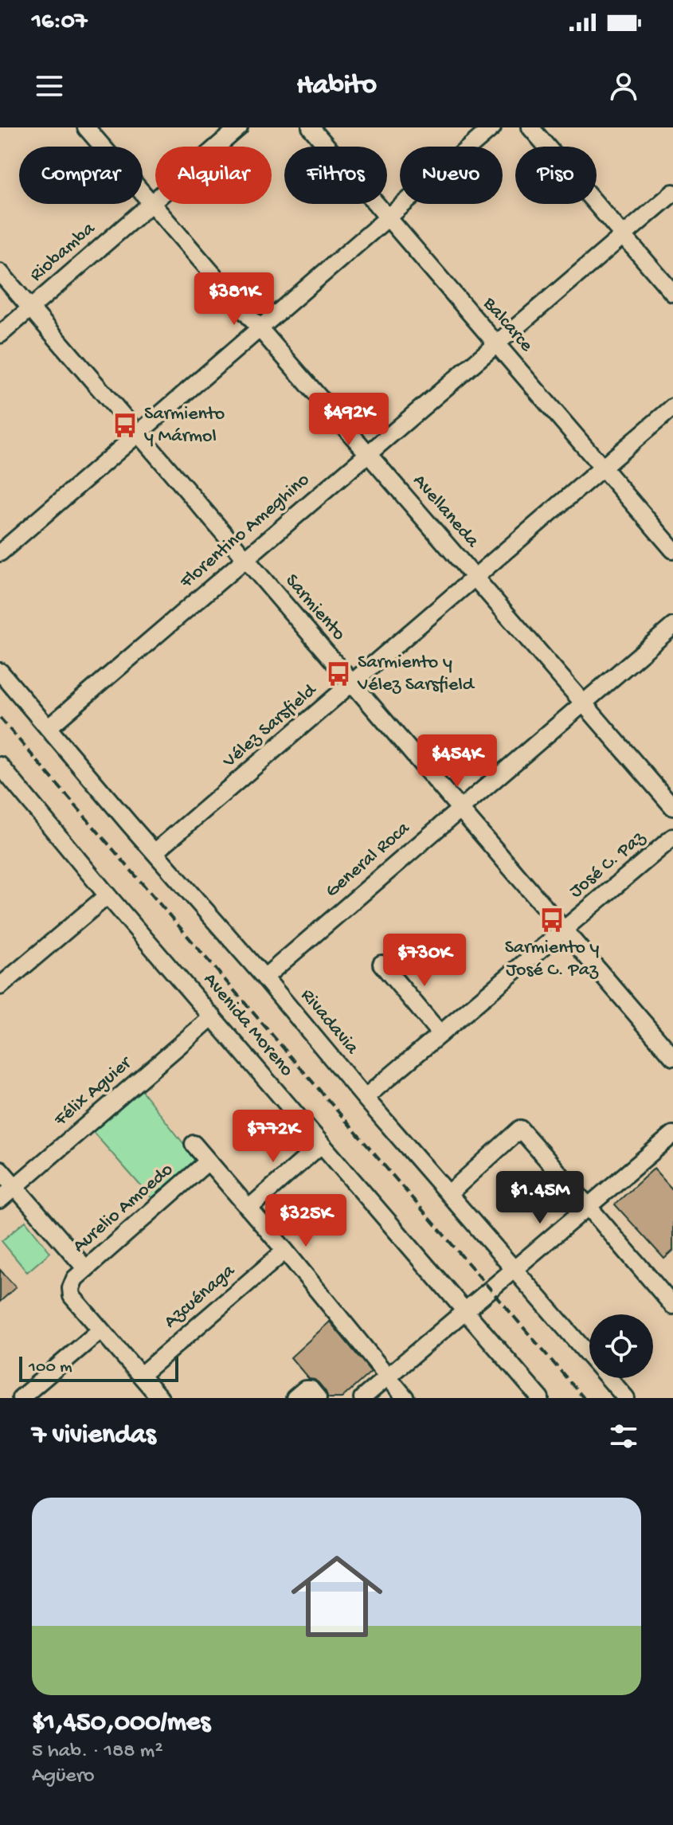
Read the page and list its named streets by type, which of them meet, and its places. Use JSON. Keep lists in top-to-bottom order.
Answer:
{
  "streets": {
    "street": [
      "Riobamba",
      "Balcarce",
      "Avellaneda",
      "Florentino Ameghino",
      "Sarmiento",
      "Vélez Sarsfield",
      "General Roca",
      "José C. Paz",
      "Rivadavia",
      "Avenida Moreno",
      "Félix Aguier",
      "Aurelio Amoedo",
      "Azcuénaga"
    ]
  },
  "crossings": [
    ["Riobamba", "Avellaneda"],
    ["Riobamba", "Sarmiento"],
    ["Balcarce", "Florentino Ameghino"],
    ["Balcarce", "Vélez Sarsfield"],
    ["Avellaneda", "Florentino Ameghino"],
    ["Avellaneda", "Vélez Sarsfield"],
    ["Avellaneda", "General Roca"],
    ["Florentino Ameghino", "Sarmiento"],
    ["Florentino Ameghino", "Rivadavia"],
    ["Sarmiento", "Vélez Sarsfield"],
    ["Sarmiento", "General Roca"],
    ["Sarmiento", "José C. Paz"],
    ["Vélez Sarsfield", "Rivadavia"],
    ["General Roca", "Rivadavia"],
    ["José C. Paz", "Rivadavia"],
    ["Avenida Moreno", "Félix Aguier"]
  ],
  "places": {
    "bus stop": ["Sarmiento y Mármol", "Sarmiento y Vélez Sarsfield", "Sarmiento y José C. Paz"]
  },
  "scale_bar": "100 m",
  "page": {
    "status": "16:07",
    "header": "Habito",
    "chip": [
      "Comprar",
      "Alquilar",
      "Filtros",
      "Nuevo",
      "Piso"
    ],
    "price": [
      "$381K",
      "$492K",
      "$454K",
      "$730K",
      "$772K",
      "$1.45M",
      "$325K"
    ],
    "scale": "100 m",
    "heading": "7 viviendas",
    "list": [
      {
        "name": "$1,450,000/mes",
        "note": "5 hab. · 188 m² · Agüero"
      }
    ]
  }
}
